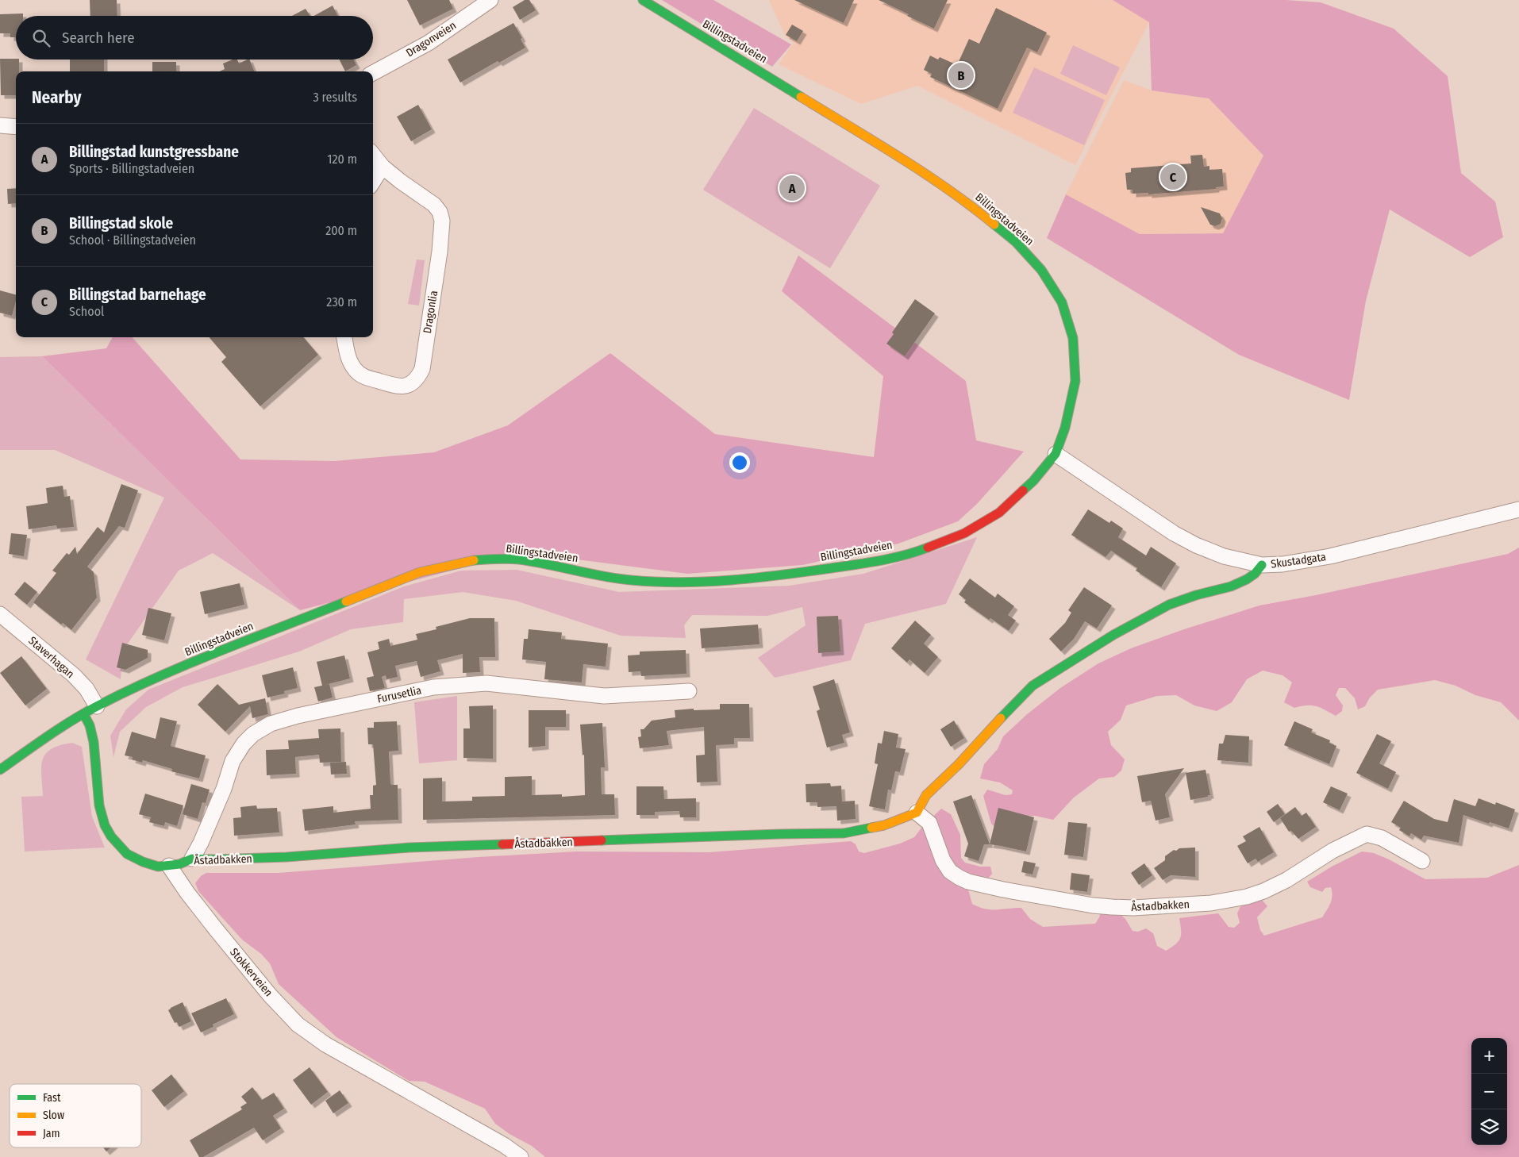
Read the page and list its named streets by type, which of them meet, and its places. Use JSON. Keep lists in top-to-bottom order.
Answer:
{
  "streets": {
    "main road": ["Billingstadveien", "Åstadbakken"],
    "street": [
      "Dragonveien",
      "Dragonlia",
      "Skustadgata",
      "Staverhagan",
      "Furusetlia",
      "Stokkerveien"
    ]
  },
  "crossings": [
    ["Billingstadveien", "Skustadgata"],
    ["Billingstadveien", "Staverhagan"],
    ["Furusetlia", "Åstadbakken"],
    ["Åstadbakken", "Stokkerveien"]
  ],
  "legend": ["Fast", "Slow", "Jam"],
  "page": {
    "search": "Search here",
    "pins": ["B", "C", "A"],
    "heading": ["Nearby", "3 results"],
    "list": [
      {
        "mark": "A",
        "name": "Billingstad kunstgressbane",
        "note": "Sports · Billingstadveien",
        "value": "120 m"
      },
      {
        "mark": "B",
        "name": "Billingstad skole",
        "note": "School · Billingstadveien",
        "value": "200 m"
      },
      {
        "mark": "C",
        "name": "Billingstad barnehage",
        "note": "School",
        "value": "230 m"
      }
    ],
    "map_buttons": ["+", "−"]
  }
}
